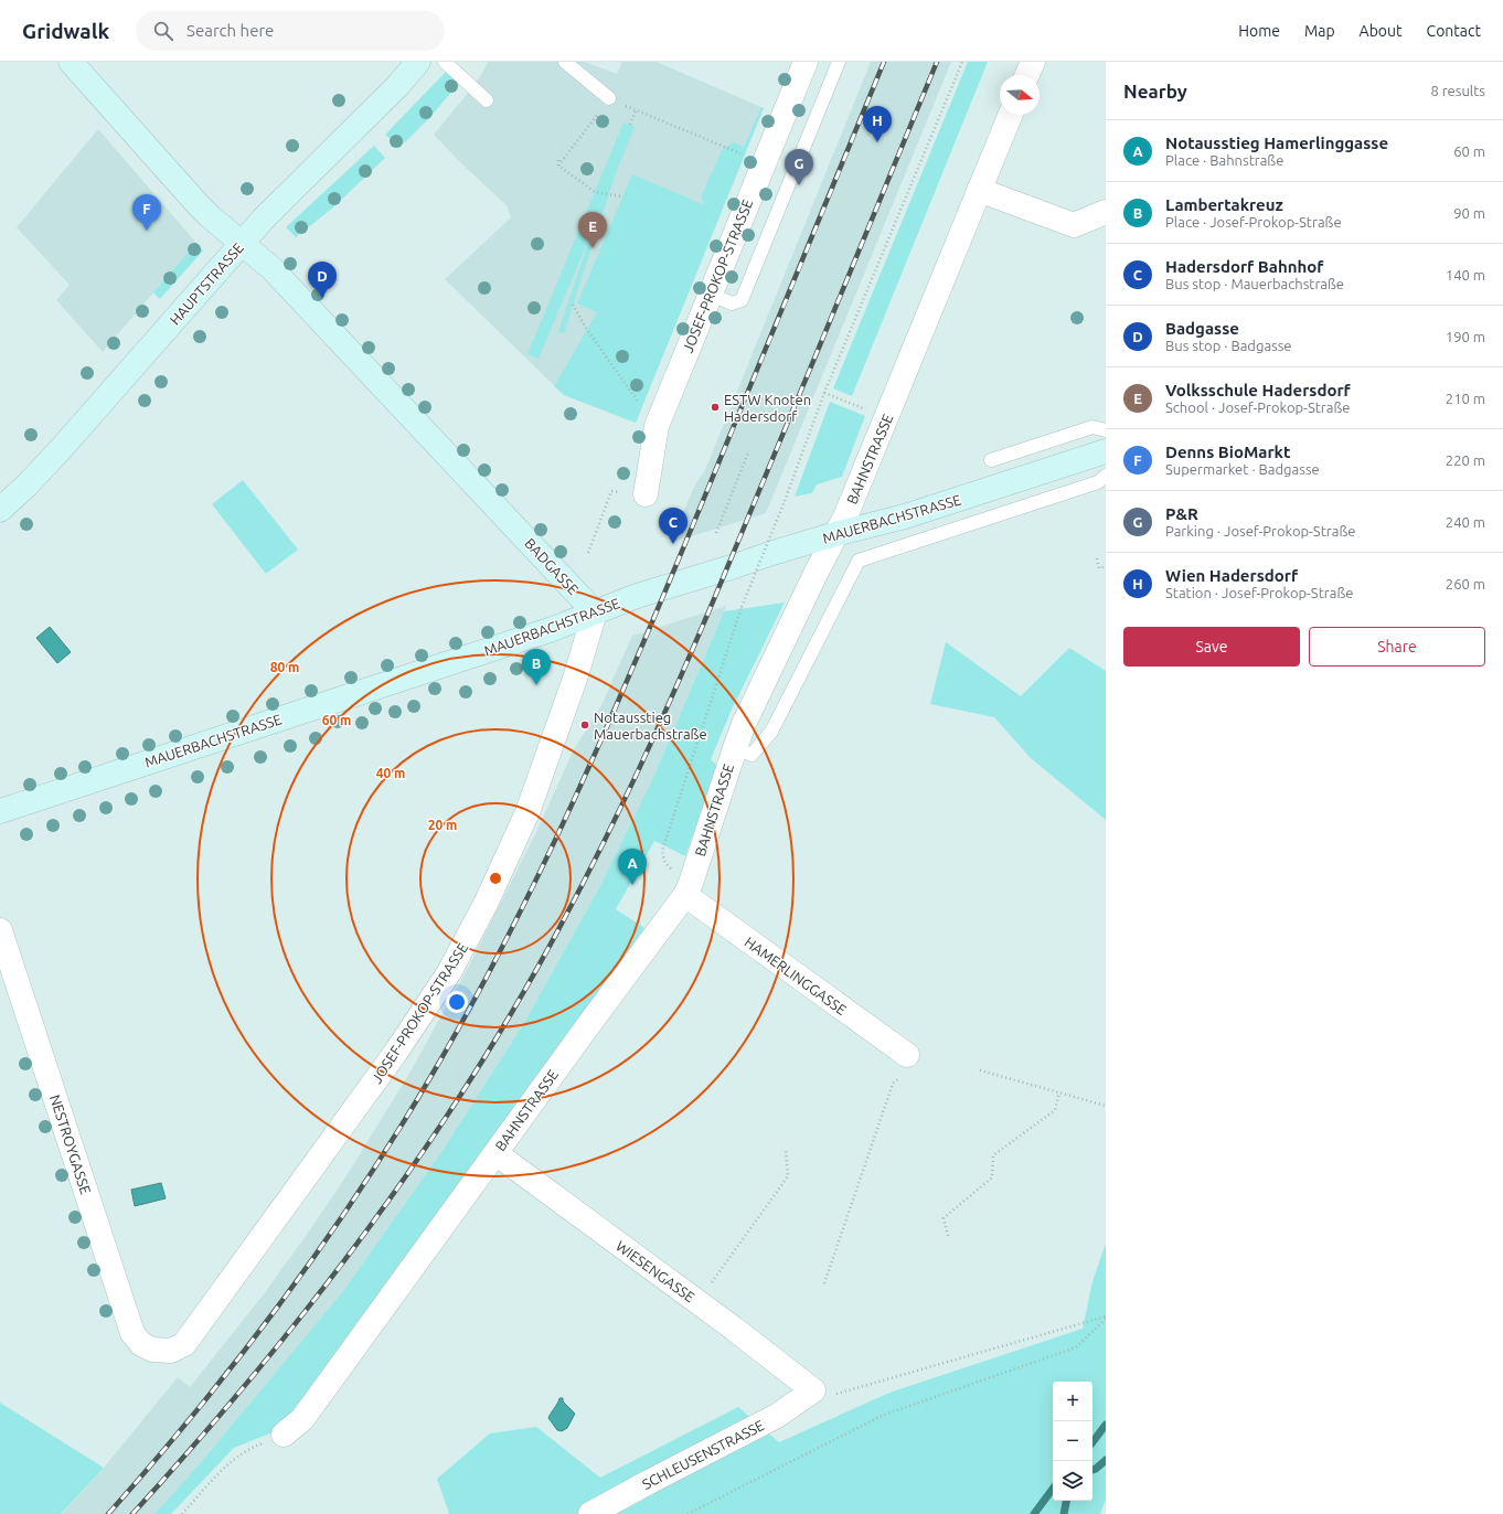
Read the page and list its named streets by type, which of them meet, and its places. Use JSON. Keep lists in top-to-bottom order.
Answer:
{
  "streets": {
    "main road": ["HAUPTSTRASSE", "MAUERBACHSTRASSE", "BADGASSE"],
    "street": [
      "JOSEF-PROKOP-STRASSE",
      "BAHNSTRASSE",
      "HAMERLINGGASSE",
      "NESTROYGASSE",
      "WIESENGASSE",
      "SCHLEUSENSTRASSE"
    ]
  },
  "crossings": [
    ["JOSEF-PROKOP-STRASSE", "MAUERBACHSTRASSE"],
    ["JOSEF-PROKOP-STRASSE", "BADGASSE"],
    ["JOSEF-PROKOP-STRASSE", "NESTROYGASSE"],
    ["HAUPTSTRASSE", "BADGASSE"],
    ["BAHNSTRASSE", "MAUERBACHSTRASSE"],
    ["BAHNSTRASSE", "HAMERLINGGASSE"],
    ["BAHNSTRASSE", "WIESENGASSE"],
    ["MAUERBACHSTRASSE", "BADGASSE"],
    ["WIESENGASSE", "SCHLEUSENSTRASSE"]
  ],
  "places": ["ESTW Knoten Hadersdorf", "Notausstieg Mauerbachstraße"],
  "north": "right",
  "page": {
    "header": "Gridwalk",
    "search": "Search here",
    "nav": [
      "Home",
      "Map",
      "About",
      "Contact"
    ],
    "heading": ["Nearby", "8 results"],
    "pins": [
      "H",
      "G",
      "F",
      "E",
      "D",
      "C",
      "B",
      "A"
    ],
    "list": [
      {
        "mark": "A",
        "name": "Notausstieg Hamerlinggasse",
        "note": "Place · Bahnstraße",
        "value": "60 m"
      },
      {
        "mark": "B",
        "name": "Lambertakreuz",
        "note": "Place · Josef-Prokop-Straße",
        "value": "90 m"
      },
      {
        "mark": "C",
        "name": "Hadersdorf Bahnhof",
        "note": "Bus stop · Mauerbachstraße",
        "value": "140 m"
      },
      {
        "mark": "D",
        "name": "Badgasse",
        "note": "Bus stop · Badgasse",
        "value": "190 m"
      },
      {
        "mark": "E",
        "name": "Volksschule Hadersdorf",
        "note": "School · Josef-Prokop-Straße",
        "value": "210 m"
      },
      {
        "mark": "F",
        "name": "Denns BioMarkt",
        "note": "Supermarket · Badgasse",
        "value": "220 m"
      },
      {
        "mark": "G",
        "name": "P&R",
        "note": "Parking · Josef-Prokop-Straße",
        "value": "240 m"
      },
      {
        "mark": "H",
        "name": "Wien Hadersdorf",
        "note": "Station · Josef-Prokop-Straße",
        "value": "260 m"
      }
    ],
    "buttons": ["Save", "Share"],
    "map_buttons": ["+", "−"]
  },
  "rings": [
    "80 m",
    "60 m",
    "40 m",
    "20 m"
  ]
}
